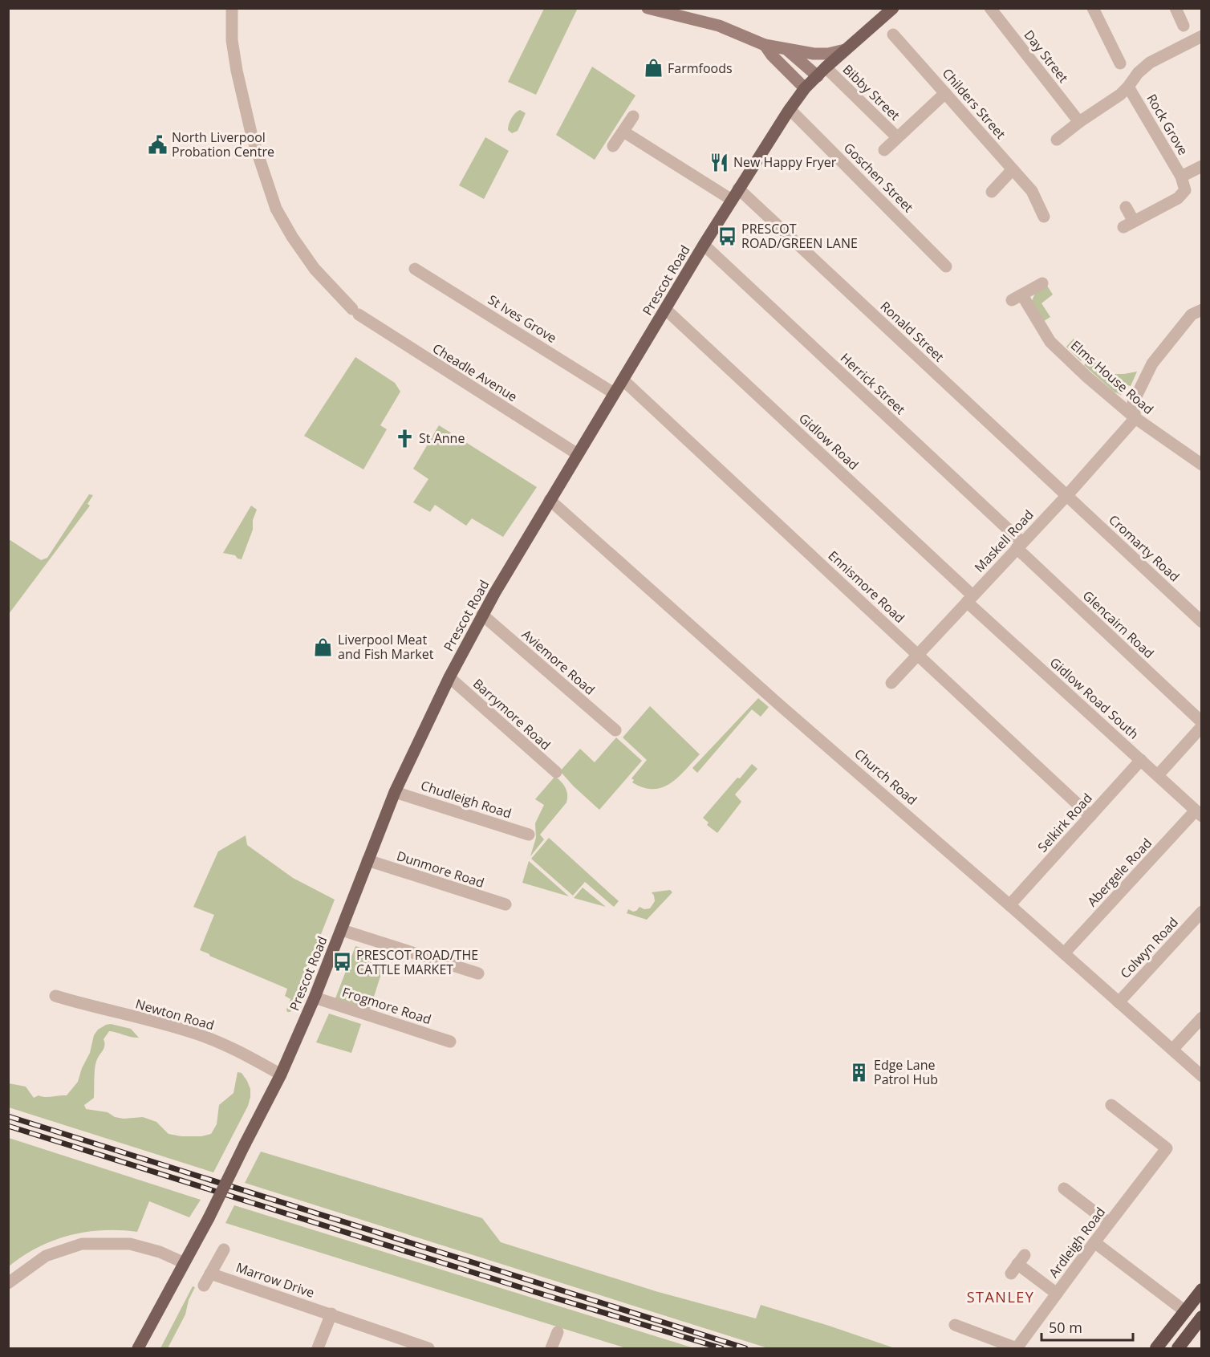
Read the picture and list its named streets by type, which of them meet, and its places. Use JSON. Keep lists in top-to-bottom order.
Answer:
{
  "streets": {
    "main road": ["Prescot Road"],
    "street": [
      "Day Street",
      "Bibby Street",
      "Childers Street",
      "Rock Grove",
      "Goschen Street",
      "St Ives Grove",
      "Ronald Street",
      "Cheadle Avenue",
      "Elms House Road",
      "Herrick Street",
      "Gidlow Road",
      "Maskell Road",
      "Cromarty Road",
      "Ennismore Road",
      "Glencairn Road",
      "Aviemore Road",
      "Gidlow Road South",
      "Barrymore Road",
      "Church Road",
      "Chudleigh Road",
      "Selkirk Road",
      "Dunmore Road",
      "Abergele Road",
      "Colwyn Road",
      "Frogmore Road",
      "Newton Road",
      "Ardleigh Road",
      "Marrow Drive"
    ]
  },
  "crossings": [
    ["Bibby Street", "Childers Street"],
    ["Bibby Street", "Prescot Road"],
    ["Goschen Street", "Prescot Road"],
    ["Prescot Road", "St Ives Grove"],
    ["Prescot Road", "Ronald Street"],
    ["Prescot Road", "Cheadle Avenue"],
    ["Prescot Road", "Herrick Street"],
    ["Prescot Road", "Gidlow Road"],
    ["Prescot Road", "Ennismore Road"],
    ["Prescot Road", "Aviemore Road"],
    ["Prescot Road", "Barrymore Road"],
    ["Prescot Road", "Church Road"],
    ["Prescot Road", "Chudleigh Road"],
    ["Prescot Road", "Dunmore Road"],
    ["Prescot Road", "Frogmore Road"],
    ["Prescot Road", "Newton Road"],
    ["Ronald Street", "Maskell Road"],
    ["Ronald Street", "Cromarty Road"],
    ["Elms House Road", "Maskell Road"],
    ["Herrick Street", "Maskell Road"],
    ["Herrick Street", "Glencairn Road"],
    ["Gidlow Road", "Maskell Road"],
    ["Gidlow Road", "Gidlow Road South"],
    ["Maskell Road", "Cromarty Road"],
    ["Maskell Road", "Ennismore Road"],
    ["Maskell Road", "Glencairn Road"],
    ["Maskell Road", "Gidlow Road South"],
    ["Ennismore Road", "Selkirk Road"],
    ["Gidlow Road South", "Selkirk Road"],
    ["Gidlow Road South", "Abergele Road"],
    ["Church Road", "Selkirk Road"],
    ["Church Road", "Abergele Road"],
    ["Church Road", "Colwyn Road"]
  ],
  "districts": ["STANLEY"],
  "places": {
    "shop": ["Farmfoods", "Liverpool Meat and Fish Market"],
    "public building": ["North Liverpool Probation Centre"],
    "restaurant": ["New Happy Fryer"],
    "bus stop": ["PRESCOT ROAD/GREEN LANE", "PRESCOT ROAD/THE CATTLE MARKET"],
    "church": ["St Anne"],
    "building": ["Edge Lane Patrol Hub"]
  },
  "scale_bar": "50 m"
}
